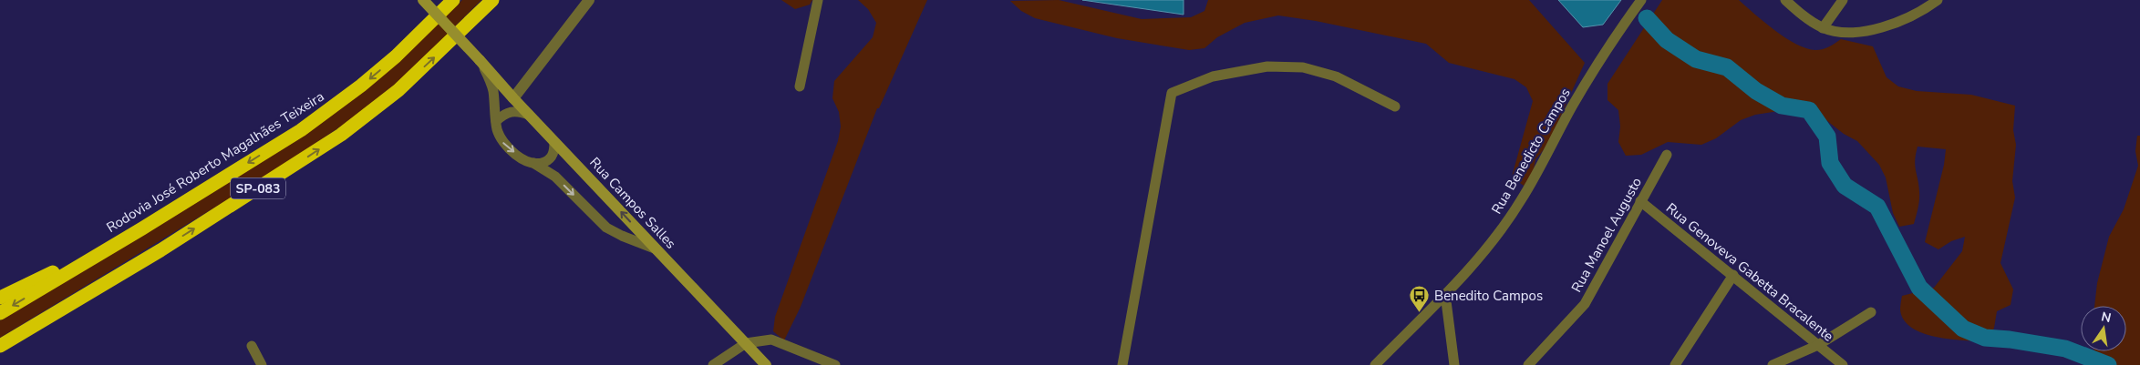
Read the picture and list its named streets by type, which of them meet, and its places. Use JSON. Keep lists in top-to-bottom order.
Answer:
{
  "streets": {
    "highway": ["Rodovia José Roberto Magalhães Teixeira", "SP-083"],
    "main road": ["Rua Campos Salles"],
    "street": ["Rua Benedicto Campos", "Rua Manoel Augusto", "Rua Genoveva Gabetta Bracalente"]
  },
  "crossings": [
    ["Rua Manoel Augusto", "Rua Genoveva Gabetta Bracalente"]
  ],
  "places": {
    "bus stop": ["Benedito Campos"]
  },
  "north": "top"
}
